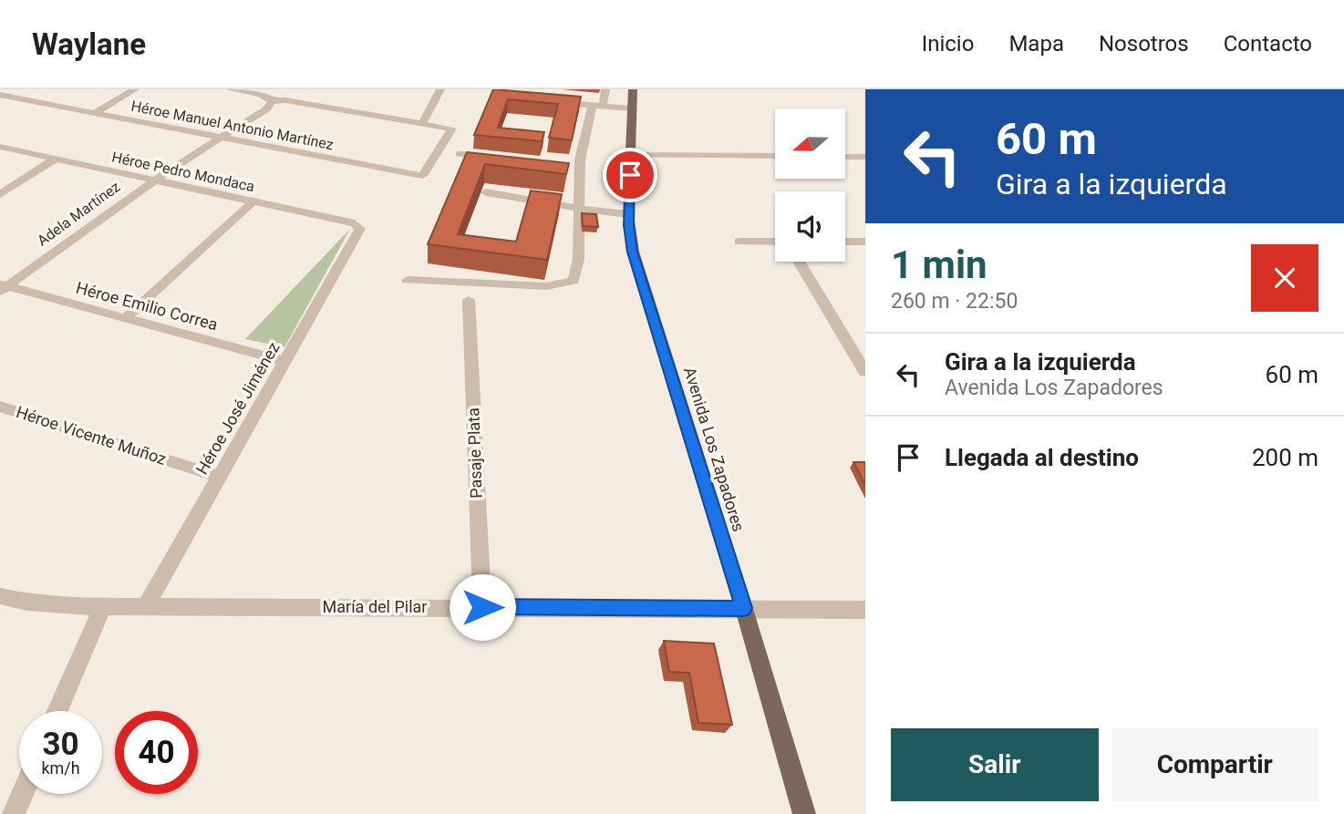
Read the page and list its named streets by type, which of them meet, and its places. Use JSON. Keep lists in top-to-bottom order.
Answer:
{
  "streets": {
    "main road": ["Avenida Los Zapadores"],
    "street": [
      "Héroe Manuel Antonio Martínez",
      "Héroe Pedro Mondaca",
      "Adela Martínez",
      "Héroe Emilio Correa",
      "Héroe José Jiménez",
      "Héroe Vicente Muñoz",
      "Pasaje Plata",
      "María del Pilar"
    ]
  },
  "crossings": [
    ["Héroe Manuel Antonio Martínez", "Adela Martínez"],
    ["Héroe Pedro Mondaca", "Adela Martínez"],
    ["Héroe Pedro Mondaca", "Héroe José Jiménez"],
    ["Adela Martínez", "Héroe Emilio Correa"],
    ["Héroe Emilio Correa", "Héroe José Jiménez"],
    ["Héroe José Jiménez", "Héroe Vicente Muñoz"],
    ["Héroe José Jiménez", "María del Pilar"],
    ["Avenida Los Zapadores", "María del Pilar"],
    ["Pasaje Plata", "María del Pilar"]
  ],
  "north": "left",
  "page": {
    "header": "Waylane",
    "nav": [
      "Inicio",
      "Mapa",
      "Nosotros",
      "Contacto"
    ],
    "turn": ["60 m", "Gira a la izquierda"],
    "heading": ["1 min", "260 m · 22:50"],
    "list": [
      {
        "name": "Gira a la izquierda",
        "note": "Avenida Los Zapadores",
        "value": "60 m"
      },
      {
        "name": "Llegada al destino",
        "value": "200 m"
      }
    ],
    "speed": "30 km/h",
    "limit": "40",
    "buttons": ["Salir", "Compartir"]
  }
}
